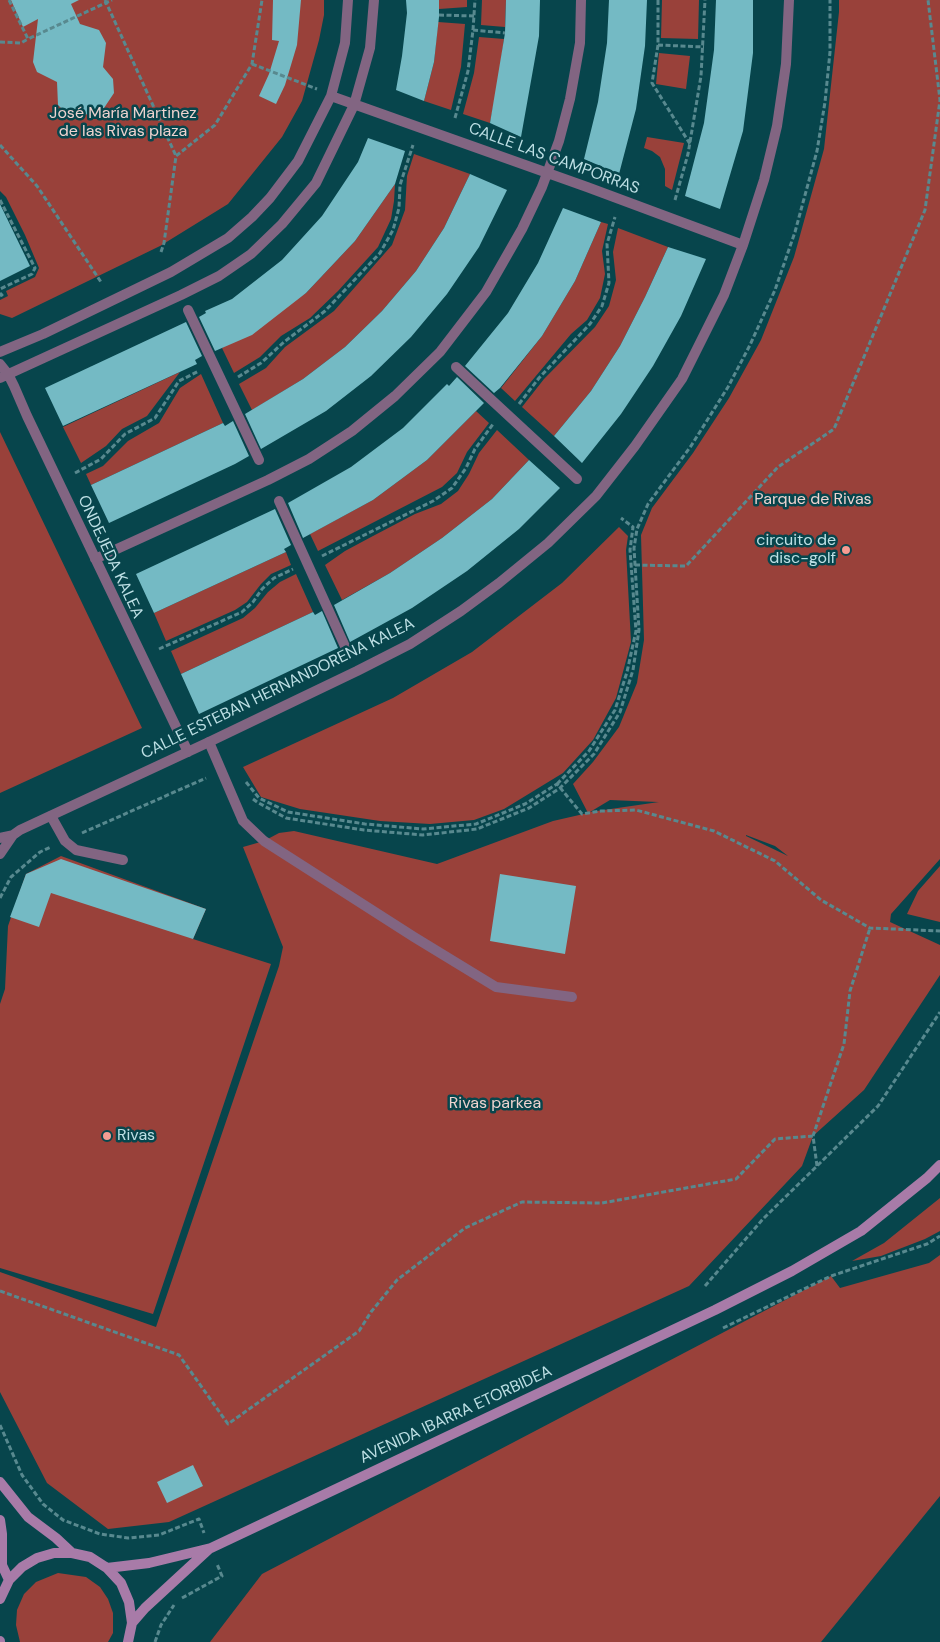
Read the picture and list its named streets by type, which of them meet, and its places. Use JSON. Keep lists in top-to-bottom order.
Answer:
{
  "streets": {
    "street": [
      "CALLE LAS CAMPORRAS",
      "ONDEJEDA KALEA",
      "CALLE ESTEBAN HERNANDORENA KALEA",
      "AVENIDA IBARRA ETORBIDEA"
    ]
  },
  "crossings": [
    ["CALLE LAS CAMPORRAS", "CALLE ESTEBAN HERNANDORENA KALEA"],
    ["ONDEJEDA KALEA", "CALLE ESTEBAN HERNANDORENA KALEA"]
  ],
  "parks": ["José María Martinez de las Rivas plaza", "Parque de Rivas", "Rivas parkea"],
  "places": ["circuito de disc-golf", "Rivas"]
}
